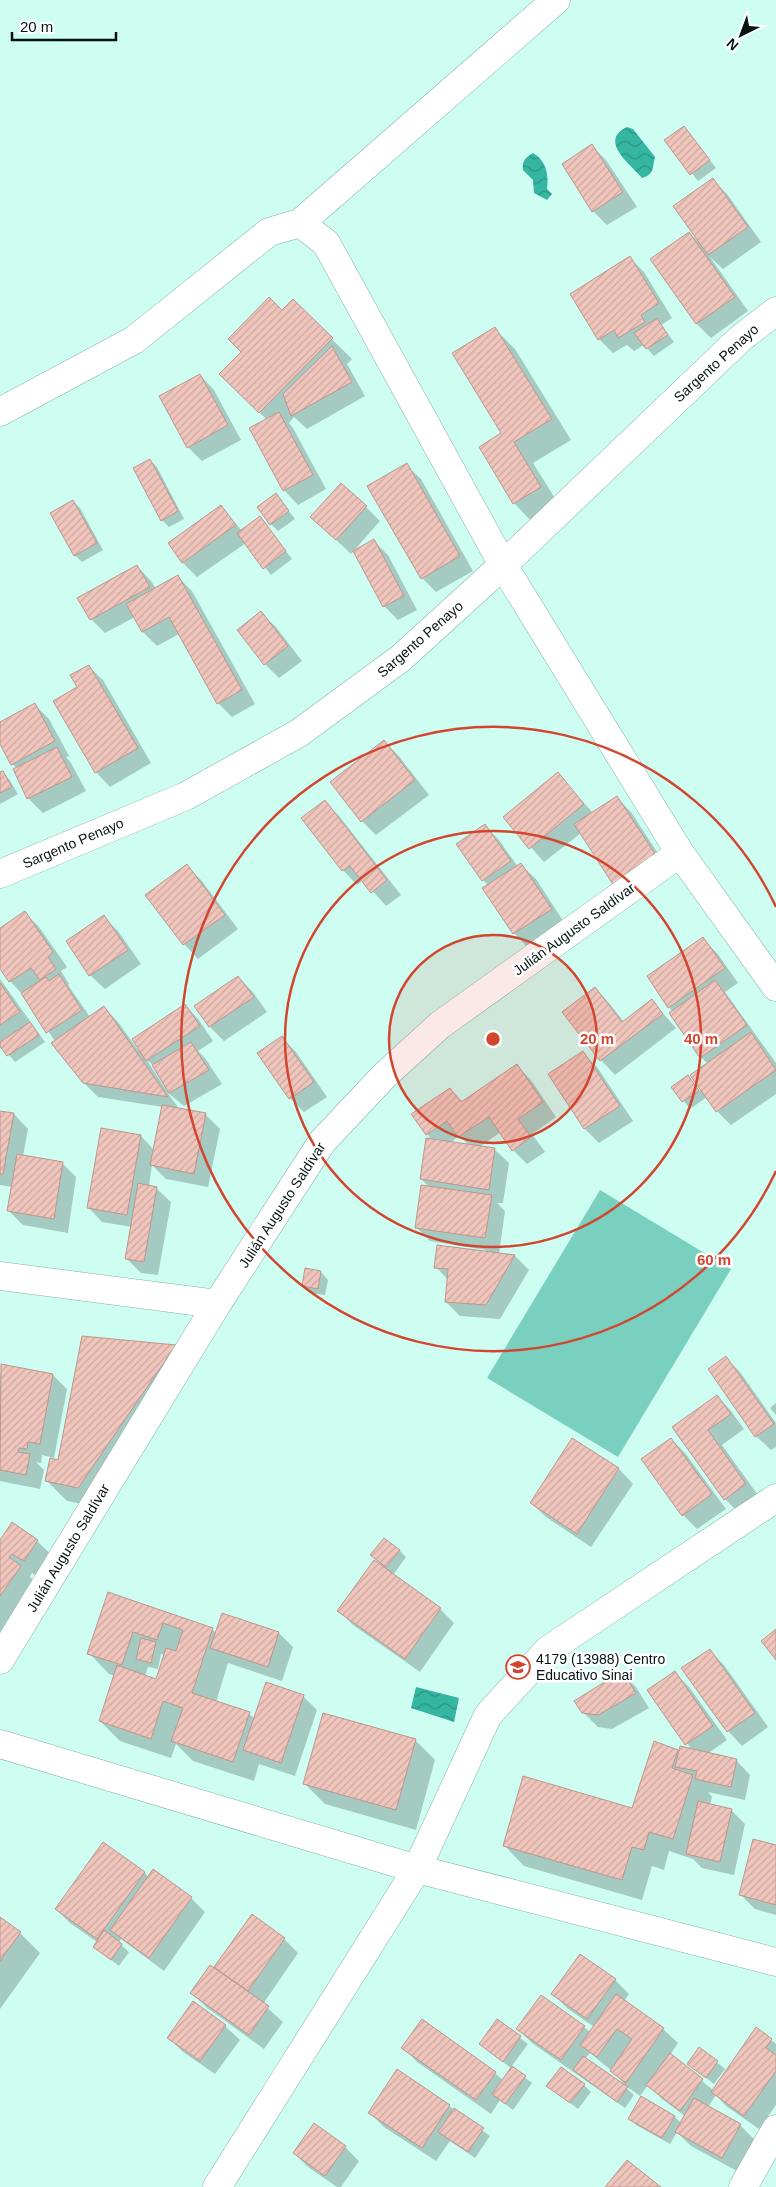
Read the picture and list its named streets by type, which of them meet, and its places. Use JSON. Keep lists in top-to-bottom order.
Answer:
{
  "streets": {
    "street": ["Sargento Penayo", "Julián Augusto Saldívar"]
  },
  "places": {
    "school or university": ["4179 (13988) Centro Educativo Sinai"]
  },
  "scale_bar": "20 m",
  "north": "bottom left",
  "rings": ["20 m", "40 m", "60 m"]
}
